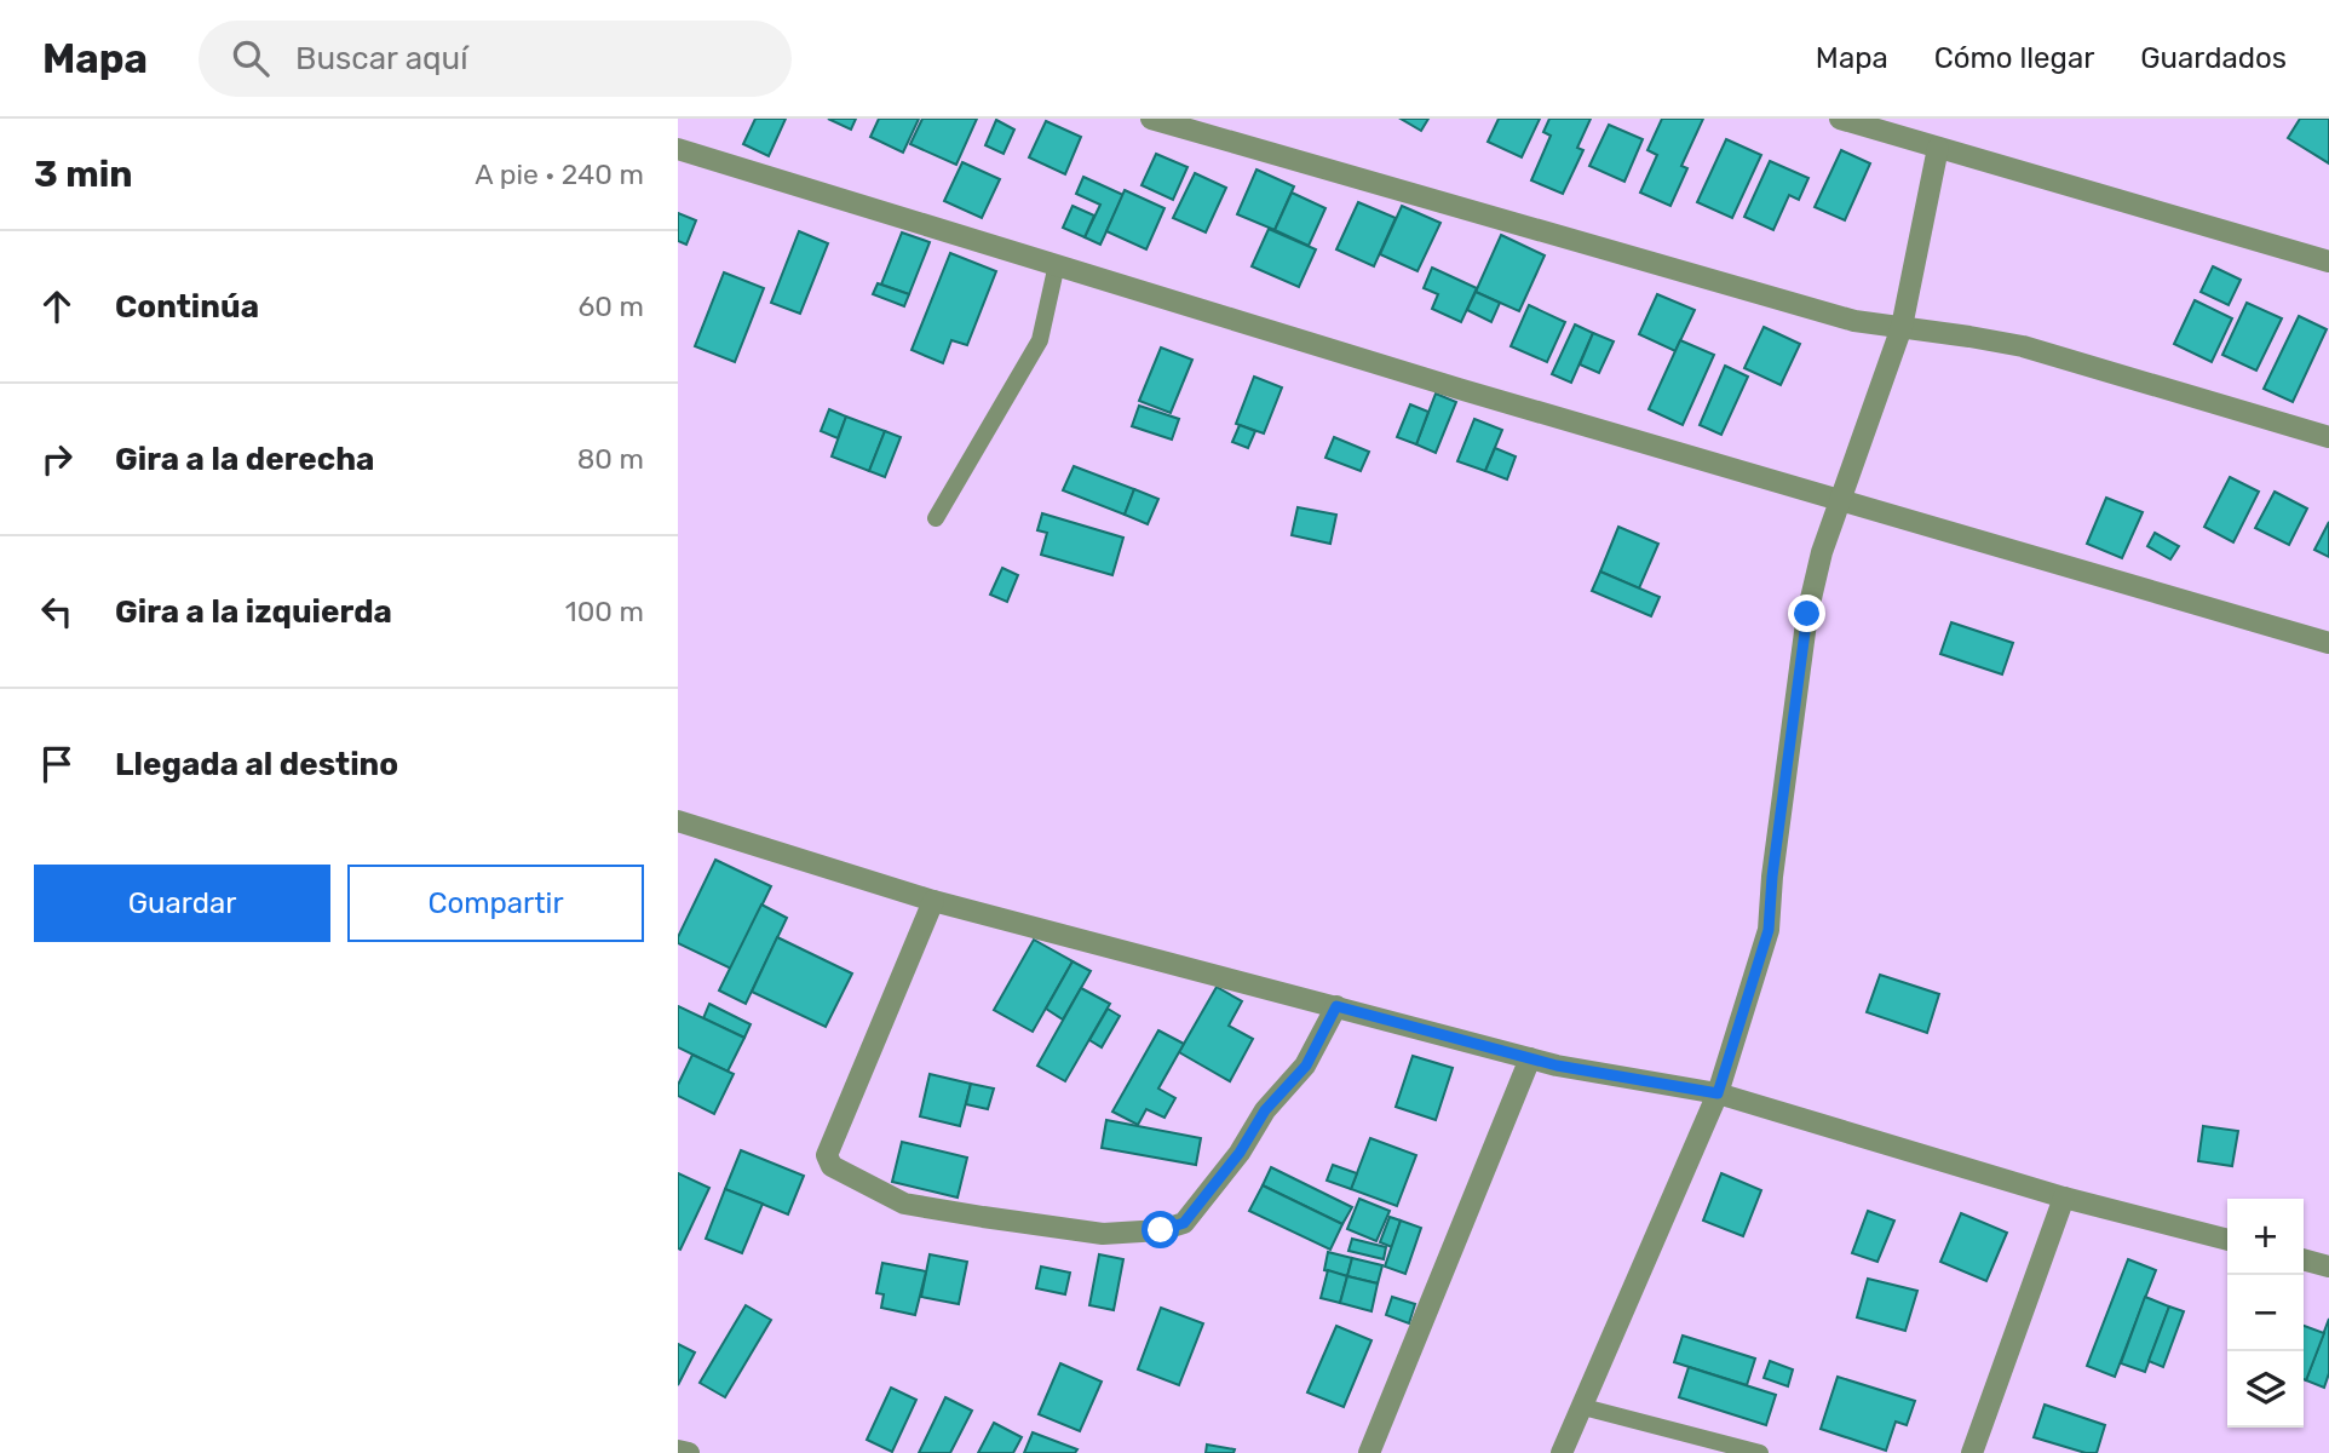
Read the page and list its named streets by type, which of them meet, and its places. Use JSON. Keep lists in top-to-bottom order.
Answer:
{
  "page": {
    "header": "Mapa",
    "search": "Buscar aquí",
    "nav": ["Mapa", "Cómo llegar", "Guardados"],
    "heading": ["3 min", "A pie · 240 m"],
    "list": [
      ["Continúa", "60 m"],
      ["Gira a la derecha", "80 m"],
      ["Gira a la izquierda", "100 m"],
      "Llegada al destino"
    ],
    "buttons": ["Guardar", "Compartir"],
    "map_buttons": ["+", "−"]
  }
}
